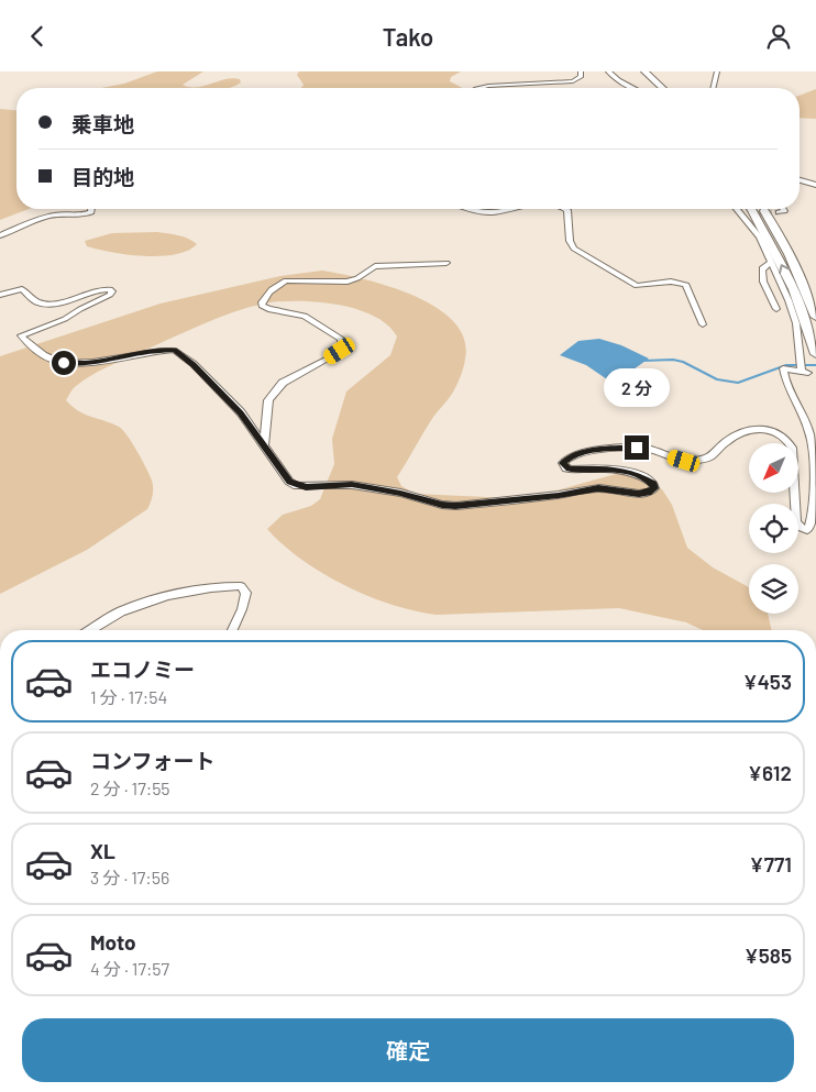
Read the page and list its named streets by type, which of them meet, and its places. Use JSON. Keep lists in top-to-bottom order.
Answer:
{
  "north": "bottom left",
  "page": {
    "header": "Tako",
    "banner": ["乗車地", "目的地"],
    "bubble": "2 分",
    "list": [
      {
        "name": "エコノミー",
        "note": "1 分 · 17:54",
        "value": "¥453"
      },
      {
        "name": "コンフォート",
        "note": "2 分 · 17:55",
        "value": "¥612"
      },
      {
        "name": "XL",
        "note": "3 分 · 17:56",
        "value": "¥771"
      },
      {
        "name": "Moto",
        "note": "4 分 · 17:57",
        "value": "¥585"
      }
    ],
    "buttons": "確定"
  }
}
